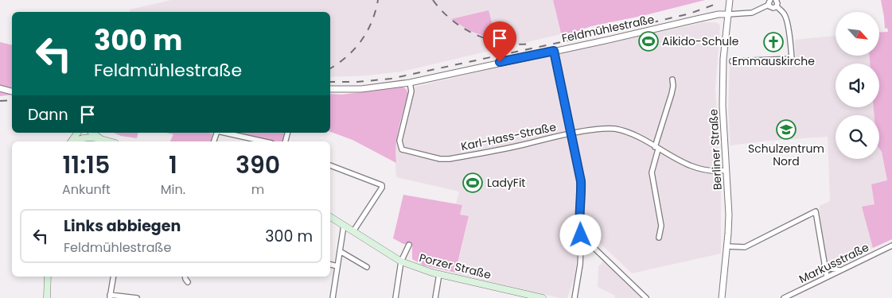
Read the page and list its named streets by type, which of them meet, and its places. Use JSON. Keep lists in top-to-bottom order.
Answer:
{
  "streets": {
    "main road": ["Porzer Straße"],
    "street": [
      "Feldmühlestraße",
      "Karl-Hass-Straße",
      "Berliner Straße",
      "Markusstraße"
    ]
  },
  "crossings": [
    ["Feldmühlestraße", "Karl-Hass-Straße"],
    ["Feldmühlestraße", "Berliner Straße"],
    ["Karl-Hass-Straße", "Berliner Straße"]
  ],
  "places": {
    "sports": ["Aikido-Schule", "LadyFit"],
    "church": ["Emmauskirche"],
    "school or university": ["Schulzentrum Nord"]
  },
  "north": "bottom right",
  "page": {
    "turn": ["300 m", "Feldmühlestraße"],
    "then": "Dann",
    "eta": [
      "11:15",
      "Ankunft",
      "1",
      "Min.",
      "390",
      "m"
    ],
    "list": [
      {
        "name": "Links abbiegen",
        "note": "Feldmühlestraße",
        "value": "300 m"
      }
    ]
  }
}
